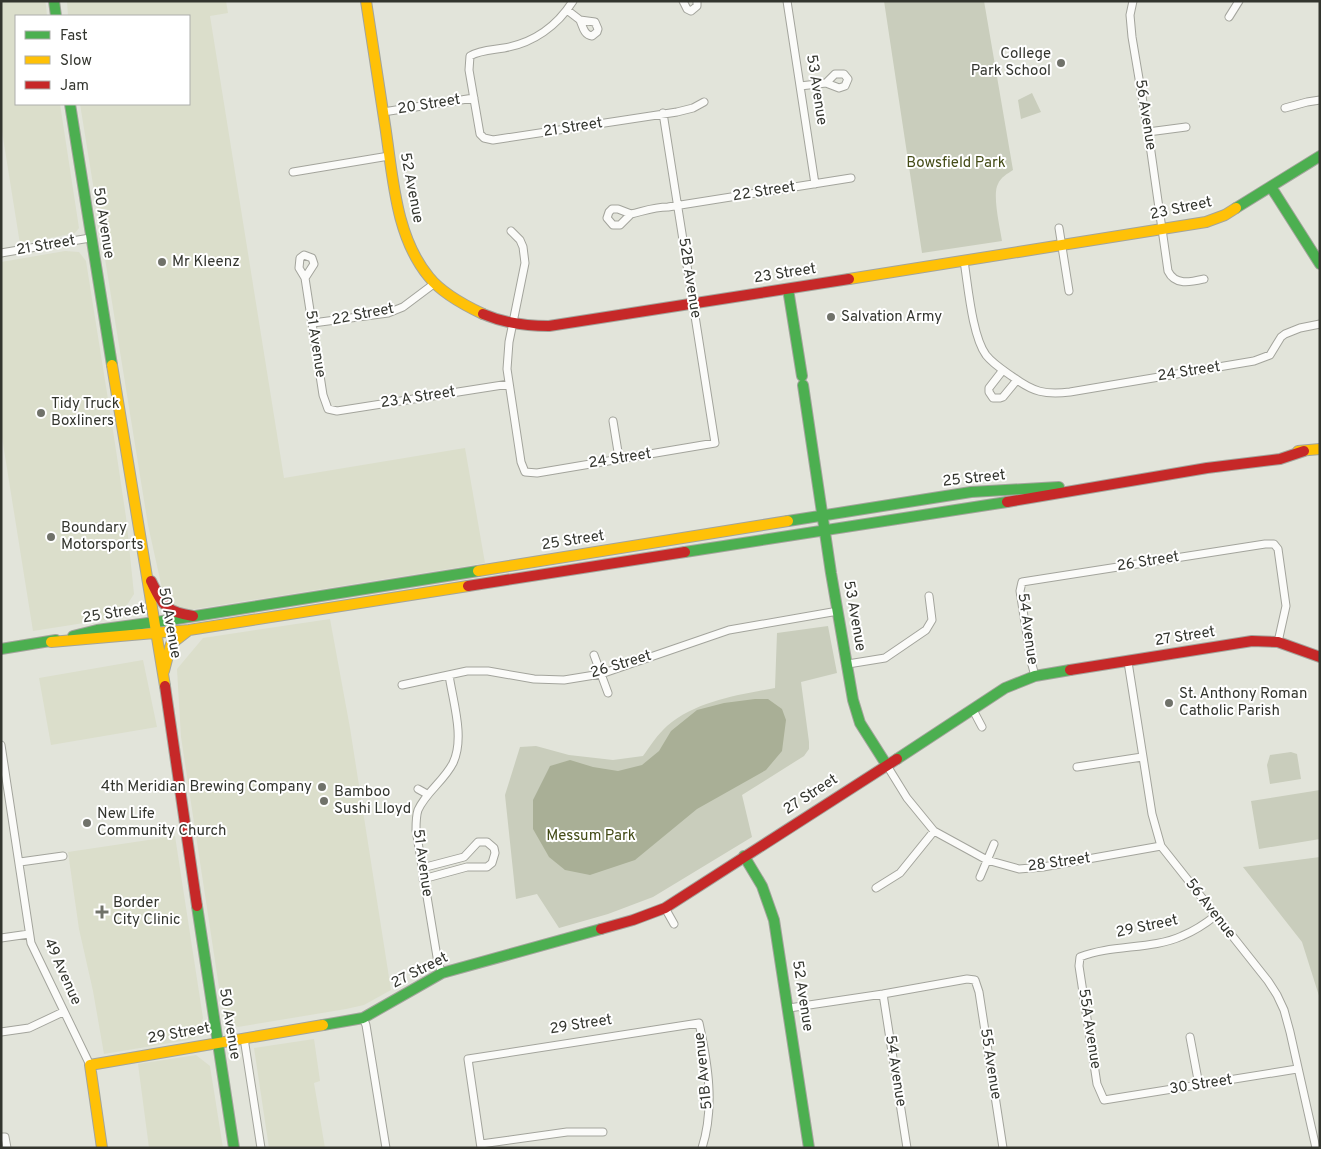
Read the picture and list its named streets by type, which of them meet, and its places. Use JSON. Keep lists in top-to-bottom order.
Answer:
{
  "streets": {
    "main road": [
      "53 Avenue",
      "52 Avenue",
      "23 Street",
      "50 Avenue",
      "25 Street",
      "27 Street",
      "29 Street",
      "49 Avenue"
    ],
    "street": [
      "20 Street",
      "56 Avenue",
      "21 Street",
      "22 Street",
      "52B Avenue",
      "51 Avenue",
      "24 Street",
      "23 A Street",
      "26 Street",
      "54 Avenue",
      "28 Street",
      "55A Avenue",
      "55 Avenue",
      "51B Avenue",
      "30 Street"
    ]
  },
  "crossings": [
    ["53 Avenue", "22 Street"],
    ["53 Avenue", "23 Street"],
    ["53 Avenue", "25 Street"],
    ["53 Avenue", "26 Street"],
    ["53 Avenue", "27 Street"],
    ["53 Avenue", "28 Street"],
    ["20 Street", "21 Street"],
    ["20 Street", "52 Avenue"],
    ["56 Avenue", "23 Street"],
    ["56 Avenue", "27 Street"],
    ["56 Avenue", "28 Street"],
    ["56 Avenue", "29 Street"],
    ["56 Avenue", "30 Street"],
    ["21 Street", "50 Avenue"],
    ["21 Street", "52B Avenue"],
    ["52 Avenue", "22 Street"],
    ["52 Avenue", "23 Street"],
    ["52 Avenue", "27 Street"],
    ["22 Street", "52B Avenue"],
    ["22 Street", "51 Avenue"],
    ["23 Street", "52B Avenue"],
    ["50 Avenue", "25 Street"],
    ["50 Avenue", "29 Street"],
    ["52B Avenue", "24 Street"],
    ["51 Avenue", "23 A Street"],
    ["51 Avenue", "26 Street"],
    ["51 Avenue", "27 Street"],
    ["24 Street", "23 A Street"],
    ["26 Street", "54 Avenue"],
    ["26 Street", "27 Street"],
    ["54 Avenue", "27 Street"],
    ["54 Avenue", "55 Avenue"],
    ["27 Street", "29 Street"],
    ["29 Street", "49 Avenue"],
    ["29 Street", "55A Avenue"],
    ["29 Street", "51B Avenue"],
    ["55A Avenue", "30 Street"]
  ],
  "parks": ["Bowsfield Park", "Messum Park"],
  "places": {
    "other": [
      "College Park School",
      "Mr Kleenz",
      "Salvation Army",
      "Tidy Truck Boxliners",
      "Boundary Motorsports",
      "St. Anthony Roman Catholic Parish",
      "4th Meridian Brewing Company",
      "Bamboo Sushi Lloyd",
      "New Life Community Church"
    ],
    "health": ["Border City Clinic"]
  },
  "legend": ["Fast", "Slow", "Jam"]
}
